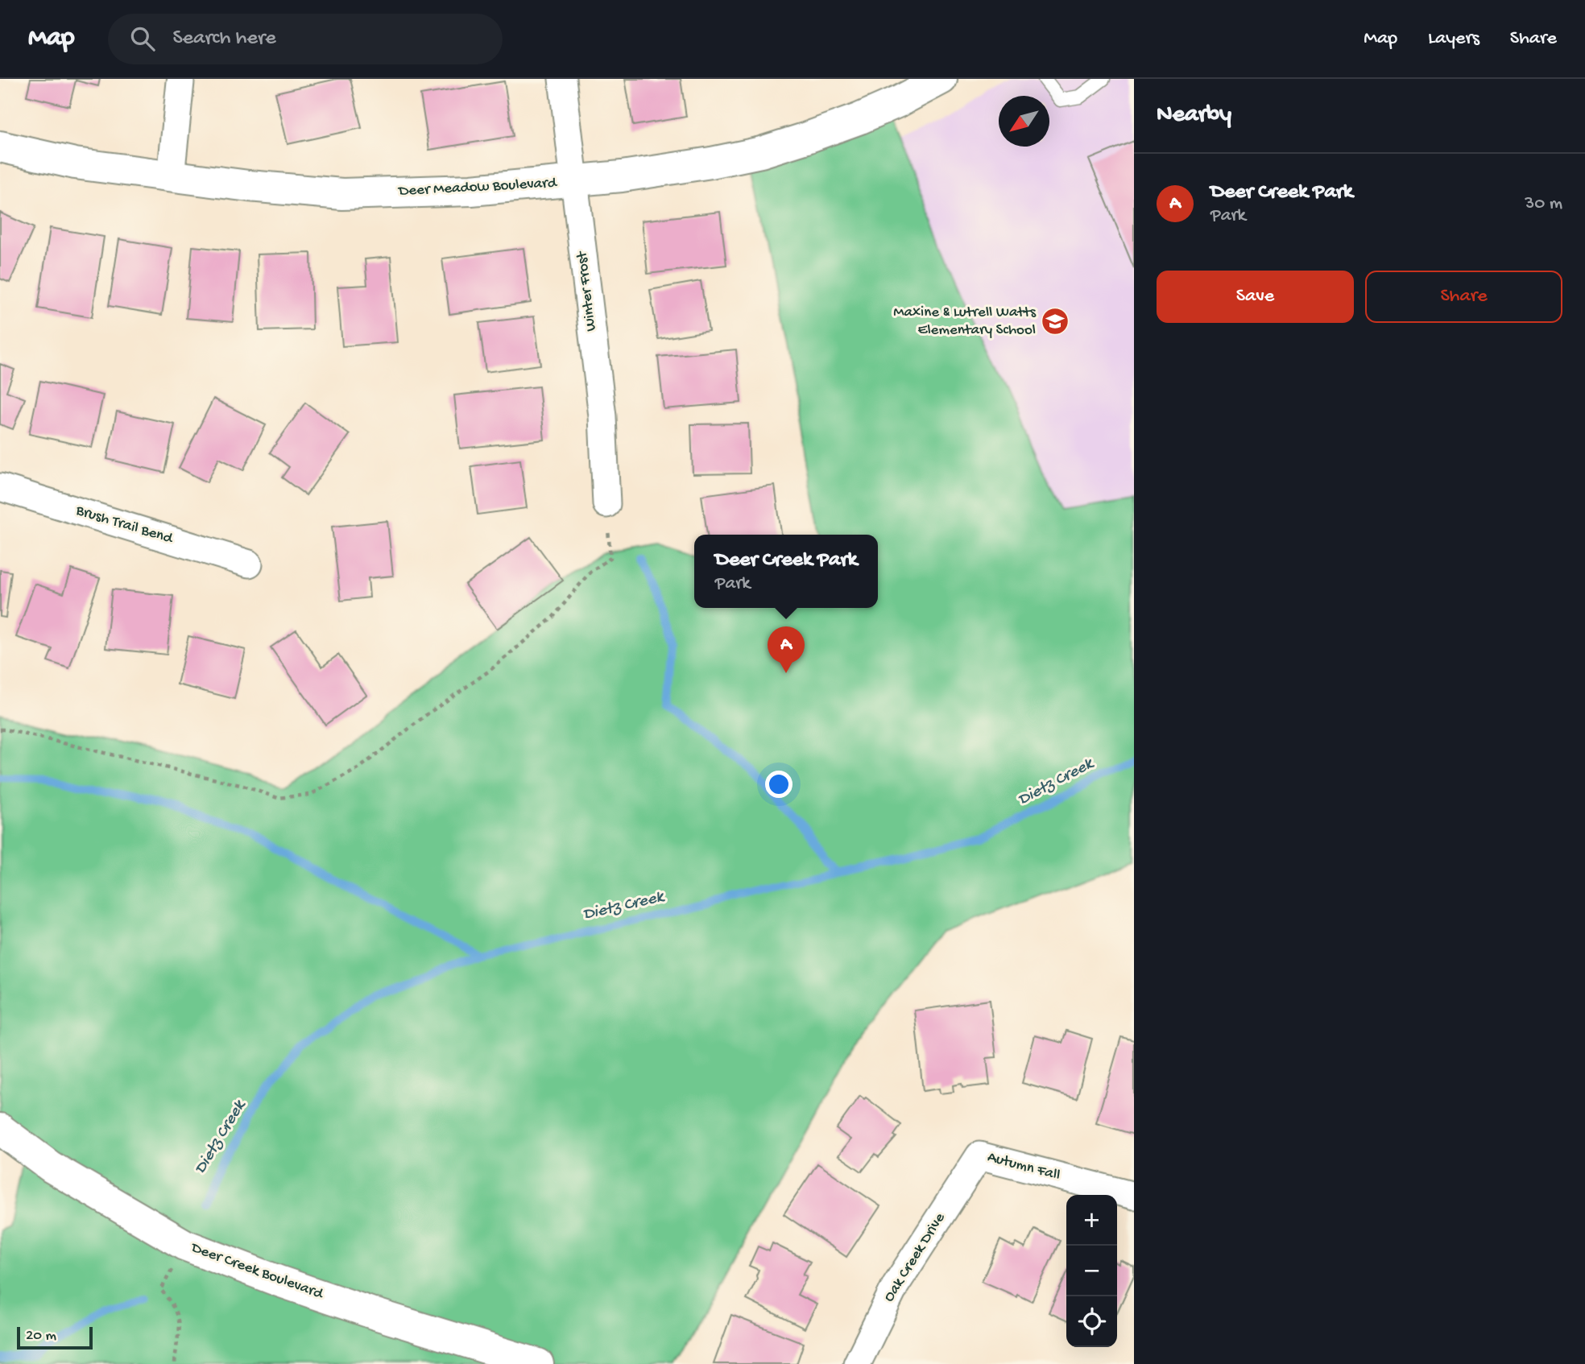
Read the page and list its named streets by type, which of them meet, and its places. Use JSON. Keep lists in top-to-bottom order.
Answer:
{
  "streets": {
    "street": [
      "Deer Meadow Boulevard",
      "Winter Frost",
      "Brush Trail Bend",
      "Autumn Fall",
      "Oak Creek Drive",
      "Deer Creek Boulevard"
    ]
  },
  "crossings": [
    ["Deer Meadow Boulevard", "Winter Frost"],
    ["Autumn Fall", "Oak Creek Drive"]
  ],
  "water": ["Dietz Creek"],
  "places": {
    "school or university": ["Maxine & Lutrell Watts Elementary School"]
  },
  "scale_bar": "20 m",
  "north": "bottom left",
  "page": {
    "header": "Map",
    "search": "Search here",
    "nav": ["Map", "Layers", "Share"],
    "heading": "Nearby",
    "list": [
      {
        "mark": "A",
        "name": "Deer Creek Park",
        "note": "Park",
        "value": "30 m"
      }
    ],
    "buttons": ["Save", "Share"],
    "popup": ["Deer Creek Park", "Park"],
    "pins": "A",
    "map_buttons": ["+", "−"],
    "scale": "20 m"
  }
}
